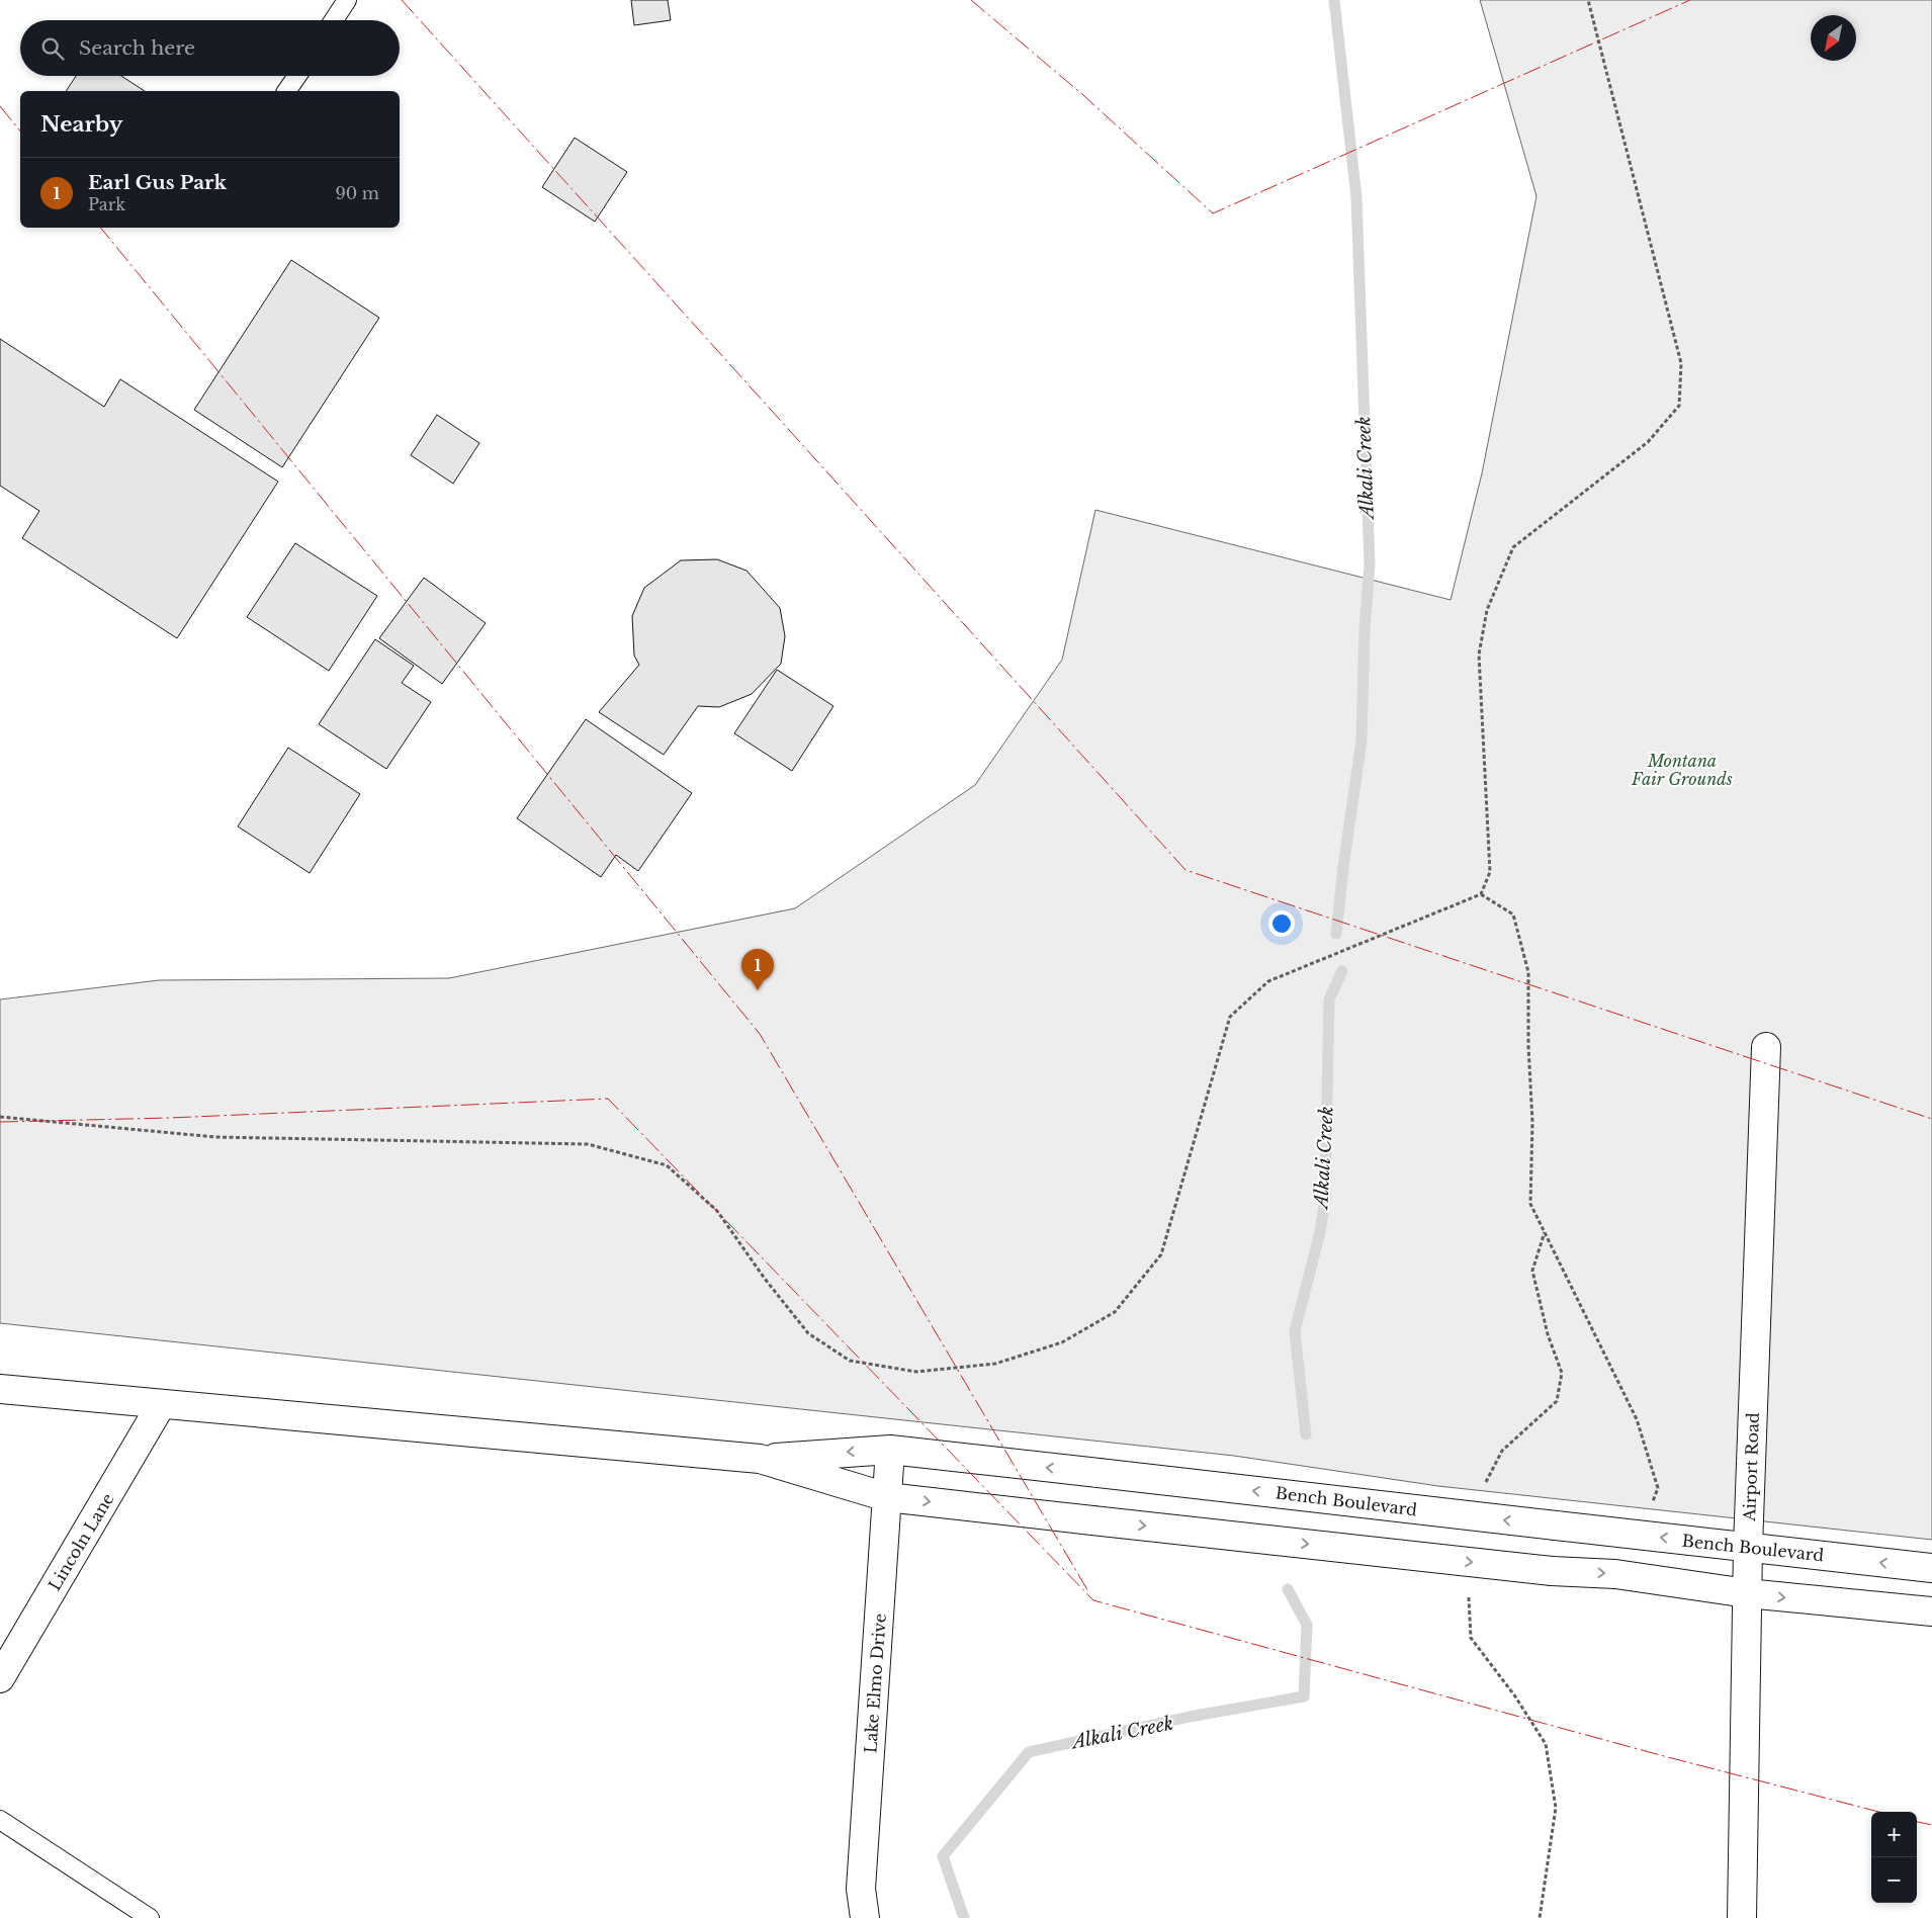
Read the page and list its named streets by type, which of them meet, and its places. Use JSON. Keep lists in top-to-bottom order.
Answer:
{
  "streets": {
    "main road": [
      "Airport Road",
      "Bench Boulevard",
      "Lincoln Lane",
      "Lake Elmo Drive"
    ]
  },
  "crossings": [
    ["Airport Road", "Bench Boulevard"],
    ["Bench Boulevard", "Lake Elmo Drive"]
  ],
  "water": ["Alkali Creek"],
  "parks": ["Montana Fair Grounds"],
  "north": "bottom left",
  "page": {
    "search": "Search here",
    "heading": "Nearby",
    "list": [
      {
        "mark": "1",
        "name": "Earl Gus Park",
        "note": "Park",
        "value": "90 m"
      }
    ],
    "pins": "1",
    "map_buttons": ["+", "−"]
  }
}
